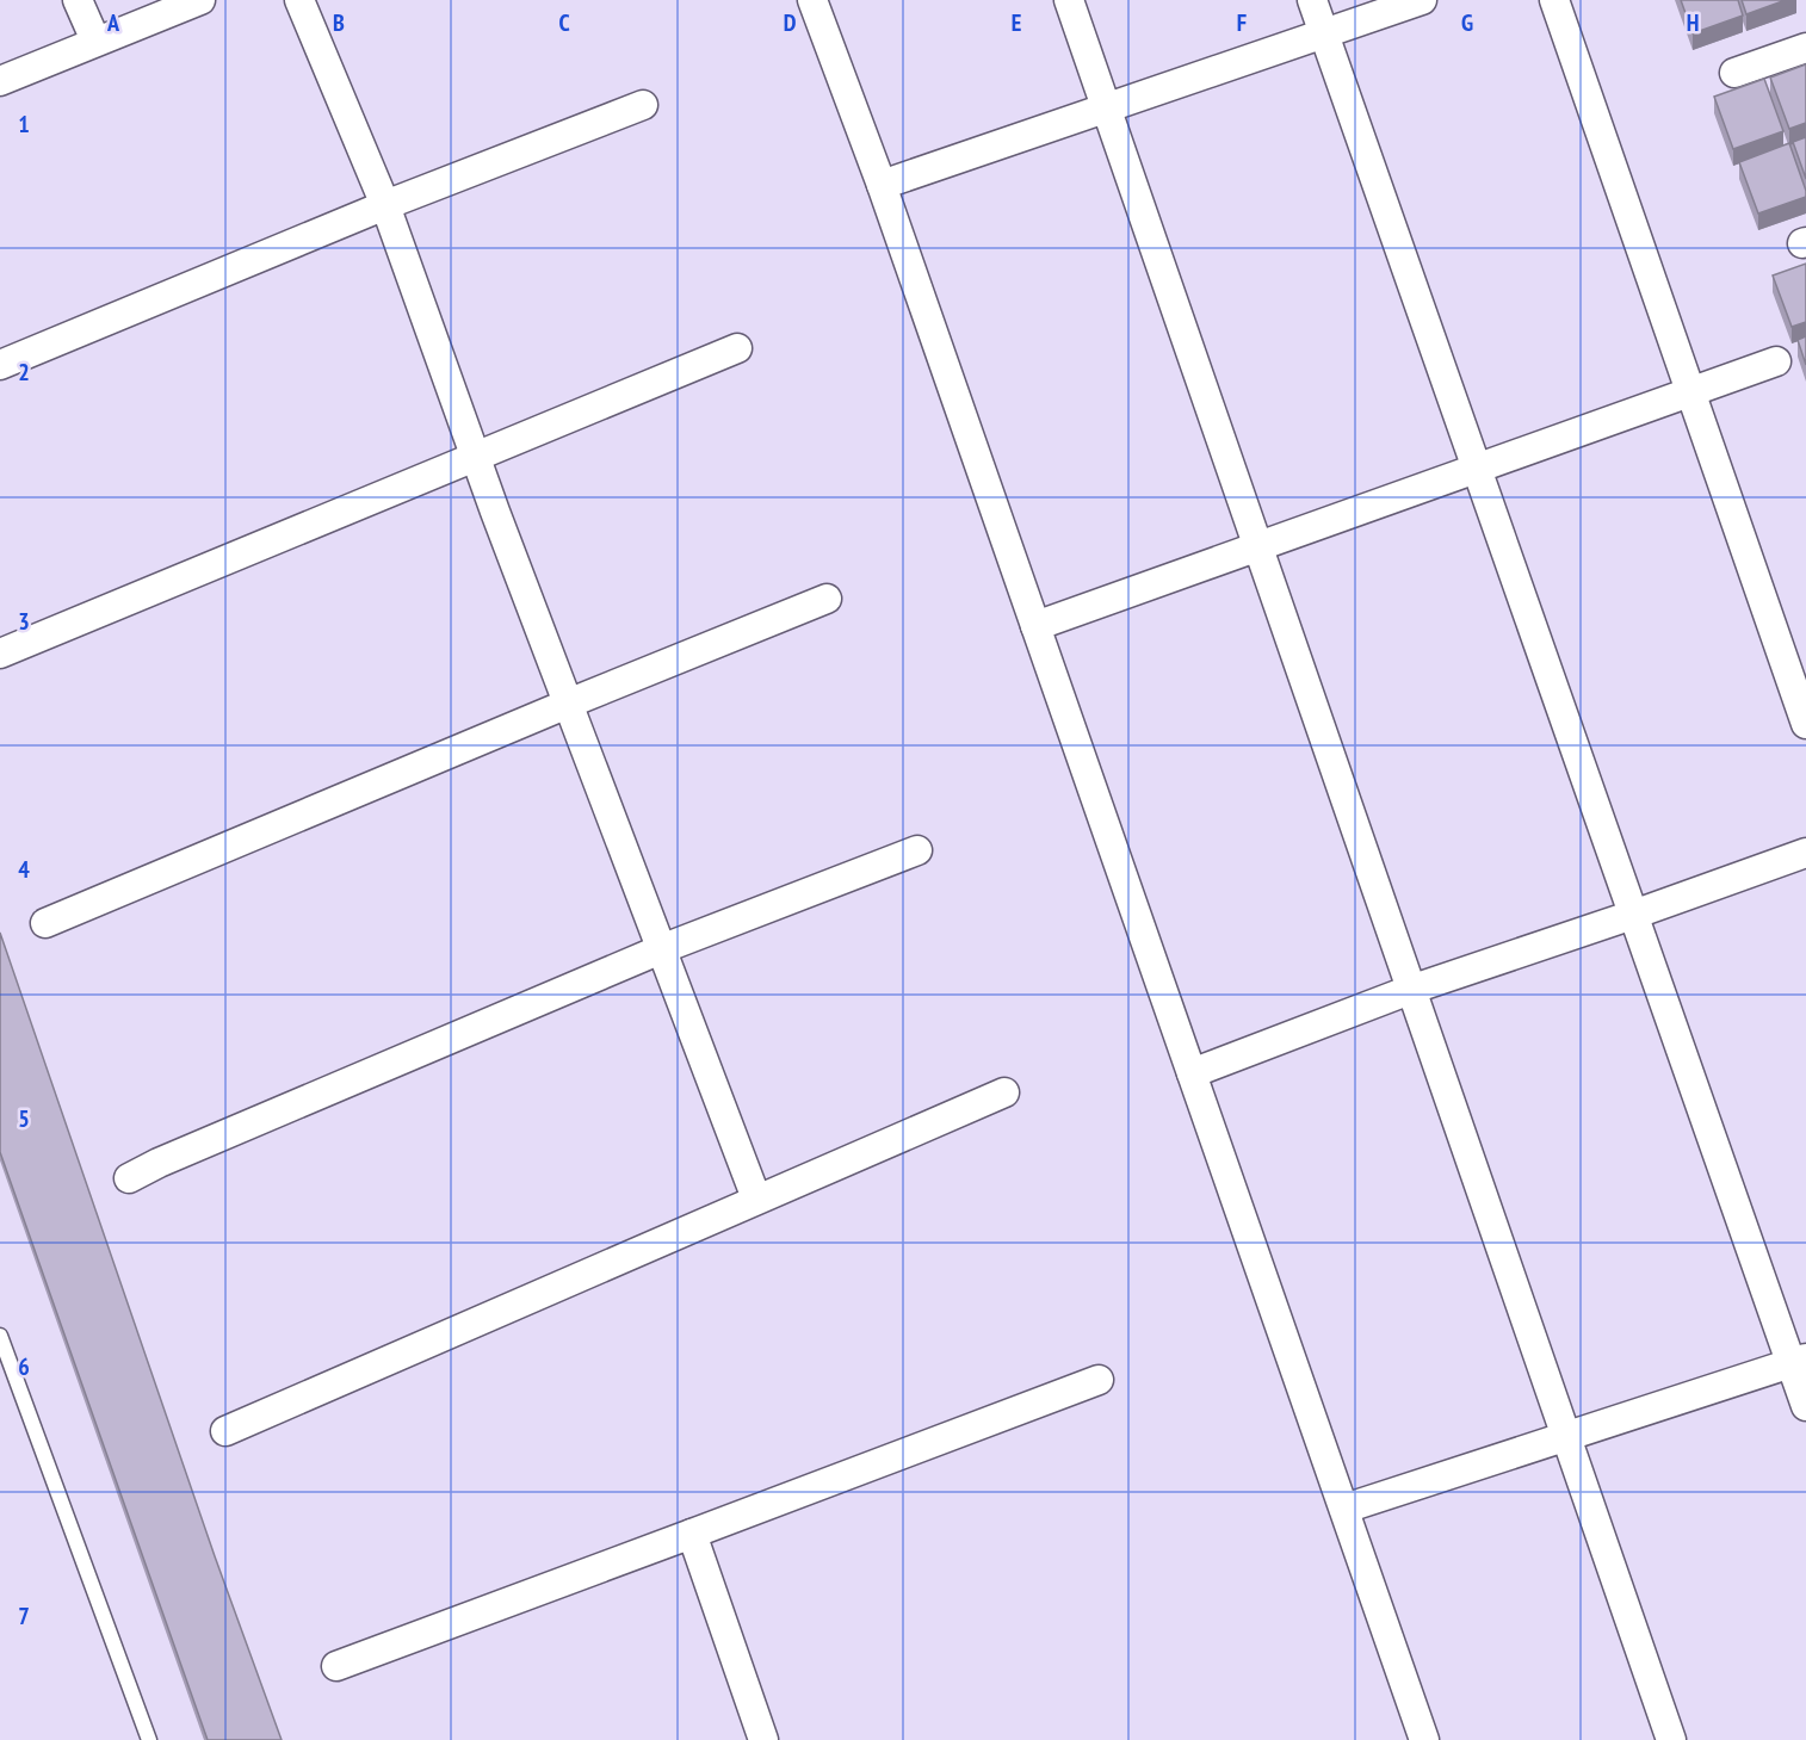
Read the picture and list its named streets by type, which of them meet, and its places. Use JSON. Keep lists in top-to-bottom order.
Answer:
{
  "grid": {
    "columns": [
      "A",
      "B",
      "C",
      "D",
      "E",
      "F",
      "G",
      "H"
    ],
    "rows": [
      "1",
      "2",
      "3",
      "4",
      "5",
      "6",
      "7"
    ]
  }
}
